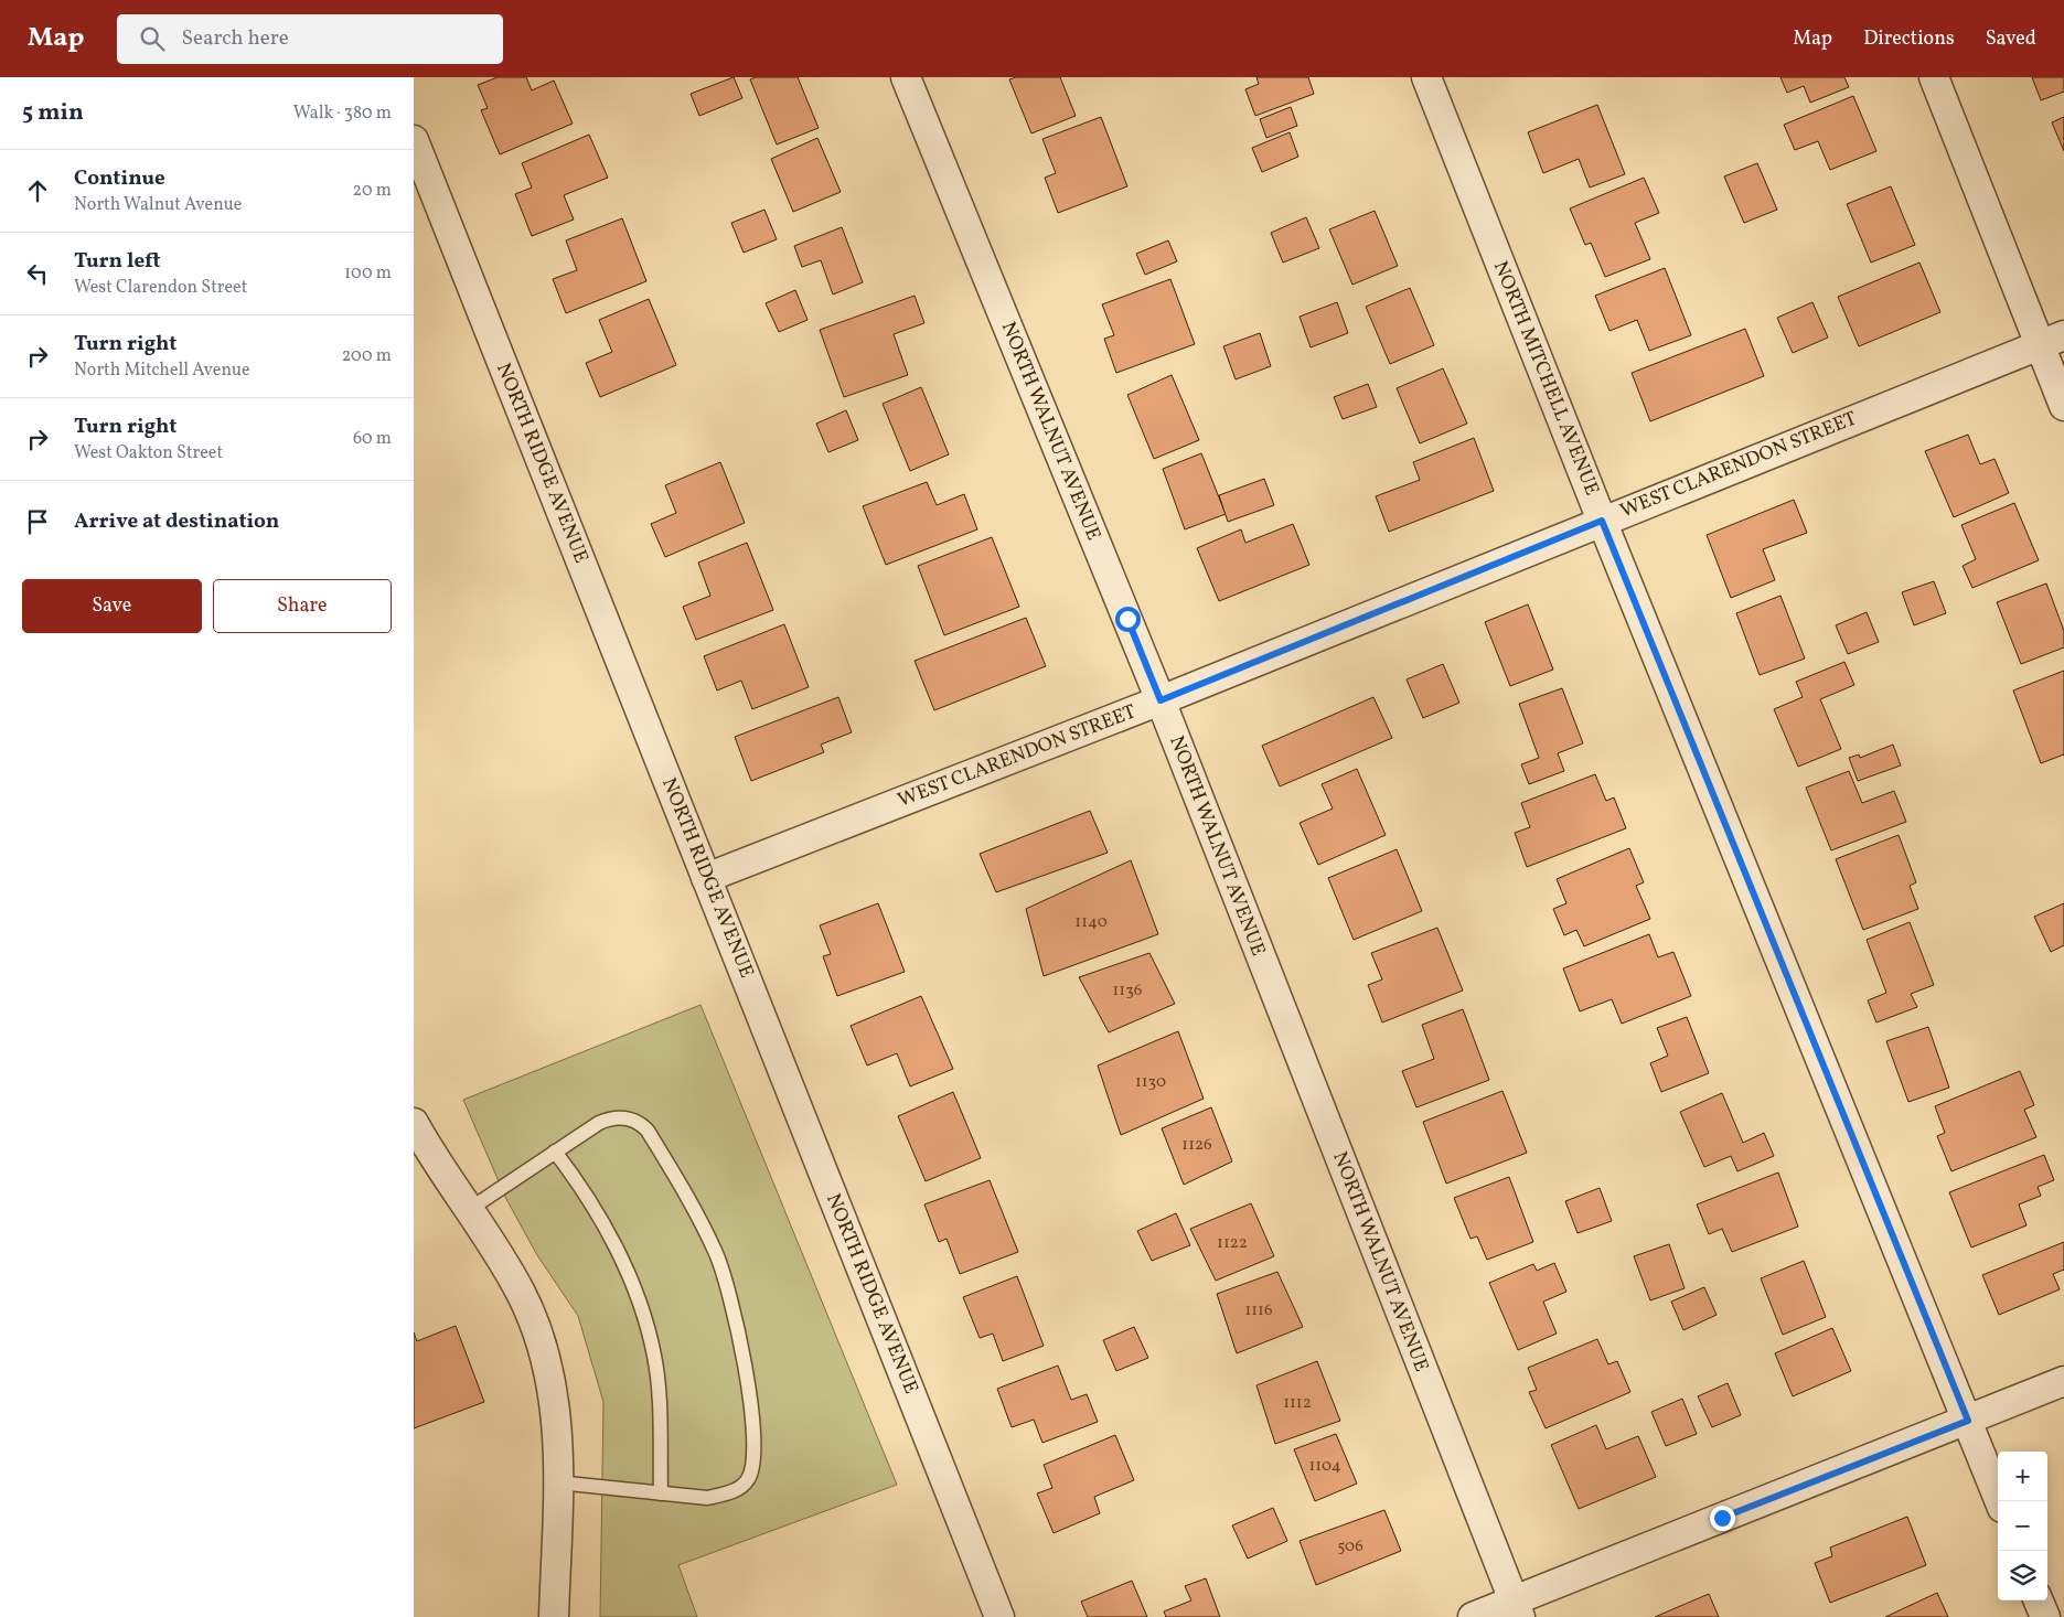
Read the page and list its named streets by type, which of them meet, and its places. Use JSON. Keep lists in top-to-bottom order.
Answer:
{
  "streets": {
    "street": [
      "NORTH MITCHELL AVENUE",
      "NORTH WALNUT AVENUE",
      "NORTH RIDGE AVENUE",
      "WEST CLARENDON STREET"
    ]
  },
  "crossings": [
    ["NORTH MITCHELL AVENUE", "WEST CLARENDON STREET"],
    ["NORTH WALNUT AVENUE", "WEST CLARENDON STREET"],
    ["NORTH RIDGE AVENUE", "WEST CLARENDON STREET"]
  ],
  "house_numbers": [
    "1140",
    "1136",
    "1130",
    "1126",
    "1122",
    "1116",
    "1112",
    "1104",
    "506"
  ],
  "page": {
    "header": "Map",
    "search": "Search here",
    "nav": ["Map", "Directions", "Saved"],
    "heading": ["5 min", "Walk · 380 m"],
    "list": [
      ["Continue", "North Walnut Avenue", "20 m"],
      ["Turn left", "West Clarendon Street", "100 m"],
      ["Turn right", "North Mitchell Avenue", "200 m"],
      ["Turn right", "West Oakton Street", "60 m"],
      "Arrive at destination"
    ],
    "buttons": ["Save", "Share"],
    "map_buttons": ["+", "−"]
  }
}
